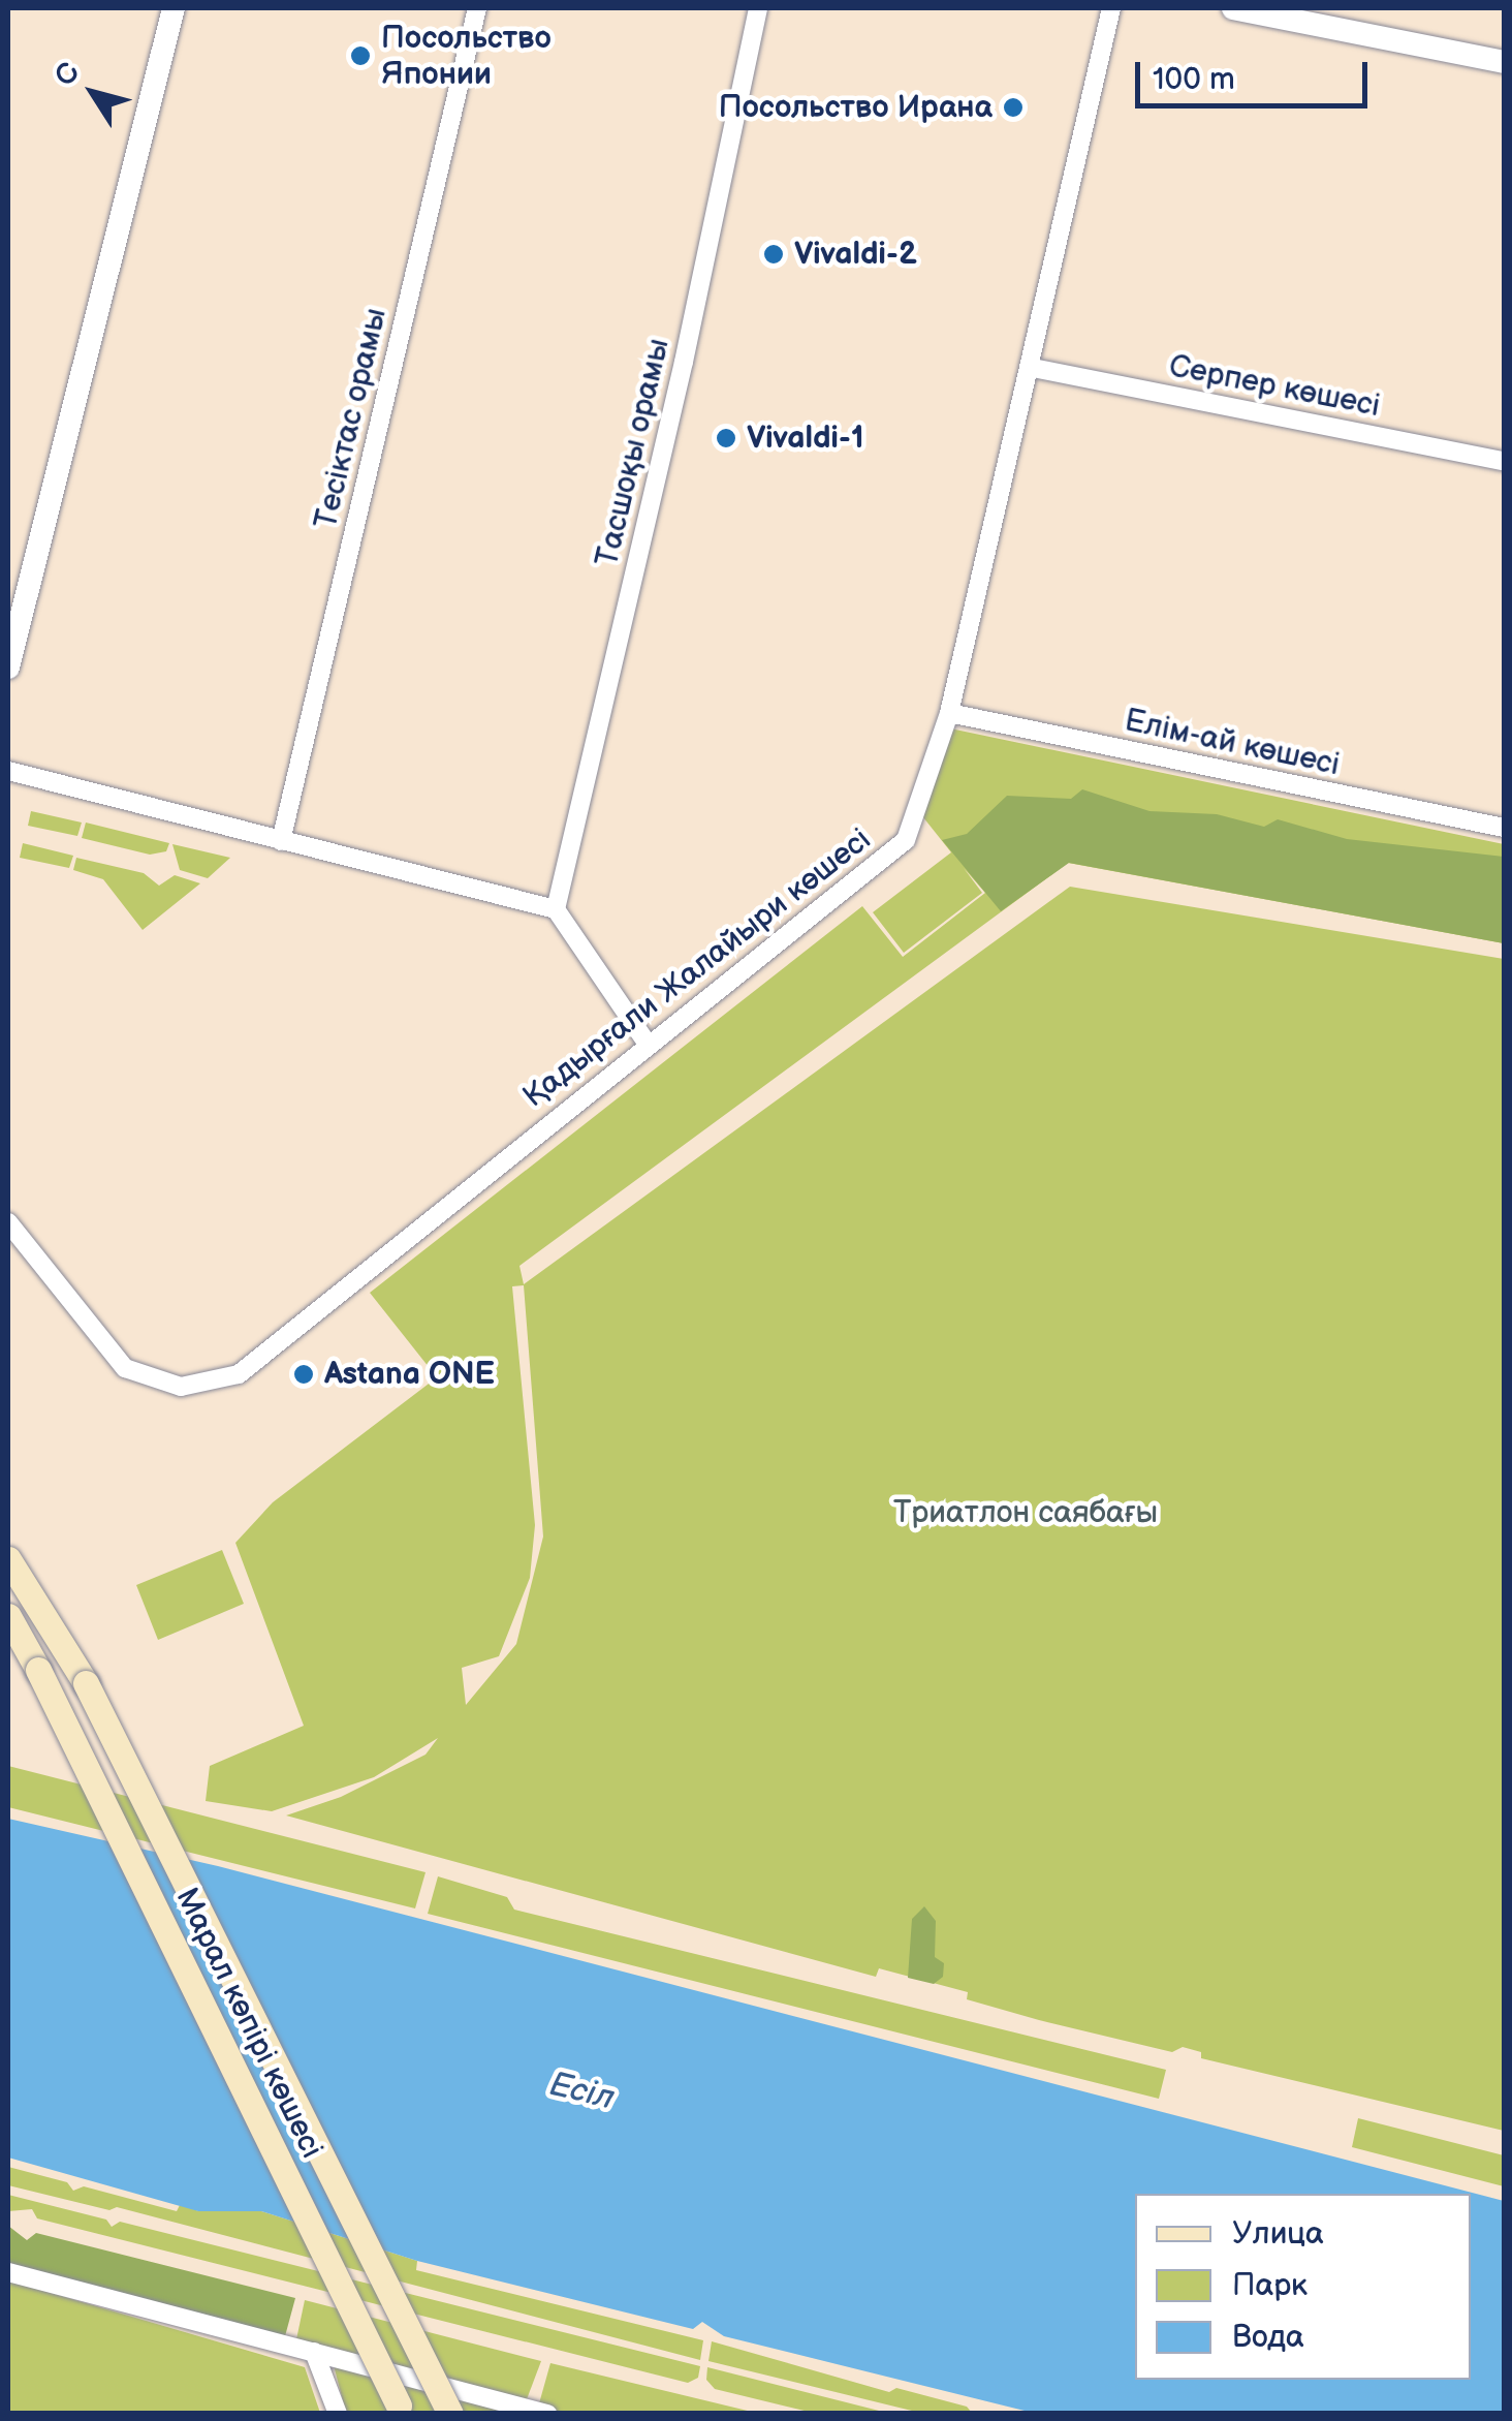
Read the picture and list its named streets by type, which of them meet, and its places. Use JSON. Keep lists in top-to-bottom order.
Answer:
{
  "streets": {
    "main road": ["Марал көпірі көшесі"],
    "street": [
      "Серпер көшесі",
      "Тесіктас орамы",
      "Тасшоқы орамы",
      "Елім-ай көшесі",
      "Қадырғали Жалайыри көшесі"
    ]
  },
  "crossings": [
    ["Серпер көшесі", "Қадырғали Жалайыри көшесі"],
    ["Елім-ай көшесі", "Қадырғали Жалайыри көшесі"]
  ],
  "water": ["Есіл"],
  "parks": ["Триатлон саябағы"],
  "places": [
    "Посольство Японии",
    "Посольство Ирана",
    "Vivaldi-2",
    "Vivaldi-1",
    "Astana ONE"
  ],
  "legend": ["Улица", "Парк", "Вода"],
  "scale_bar": "100 m",
  "north": "top left"
}
